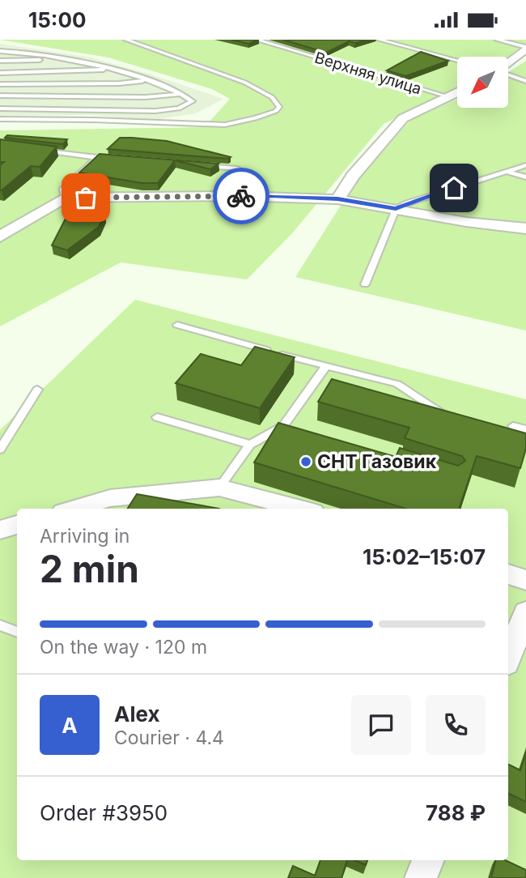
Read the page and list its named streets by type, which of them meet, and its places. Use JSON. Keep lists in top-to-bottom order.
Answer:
{
  "streets": {
    "lane": ["Верхняя улица"]
  },
  "places": ["СНТ Газовик"],
  "north": "bottom left",
  "page": {
    "status": "15:00",
    "heading": ["2 min", "Arriving in", "15:02–15:07"],
    "panel": [
      "Alex",
      "Courier · 4.4",
      "Order #3950",
      "788 ₽"
    ],
    "bar": "On the way · 120 m",
    "round": "A"
  }
}
